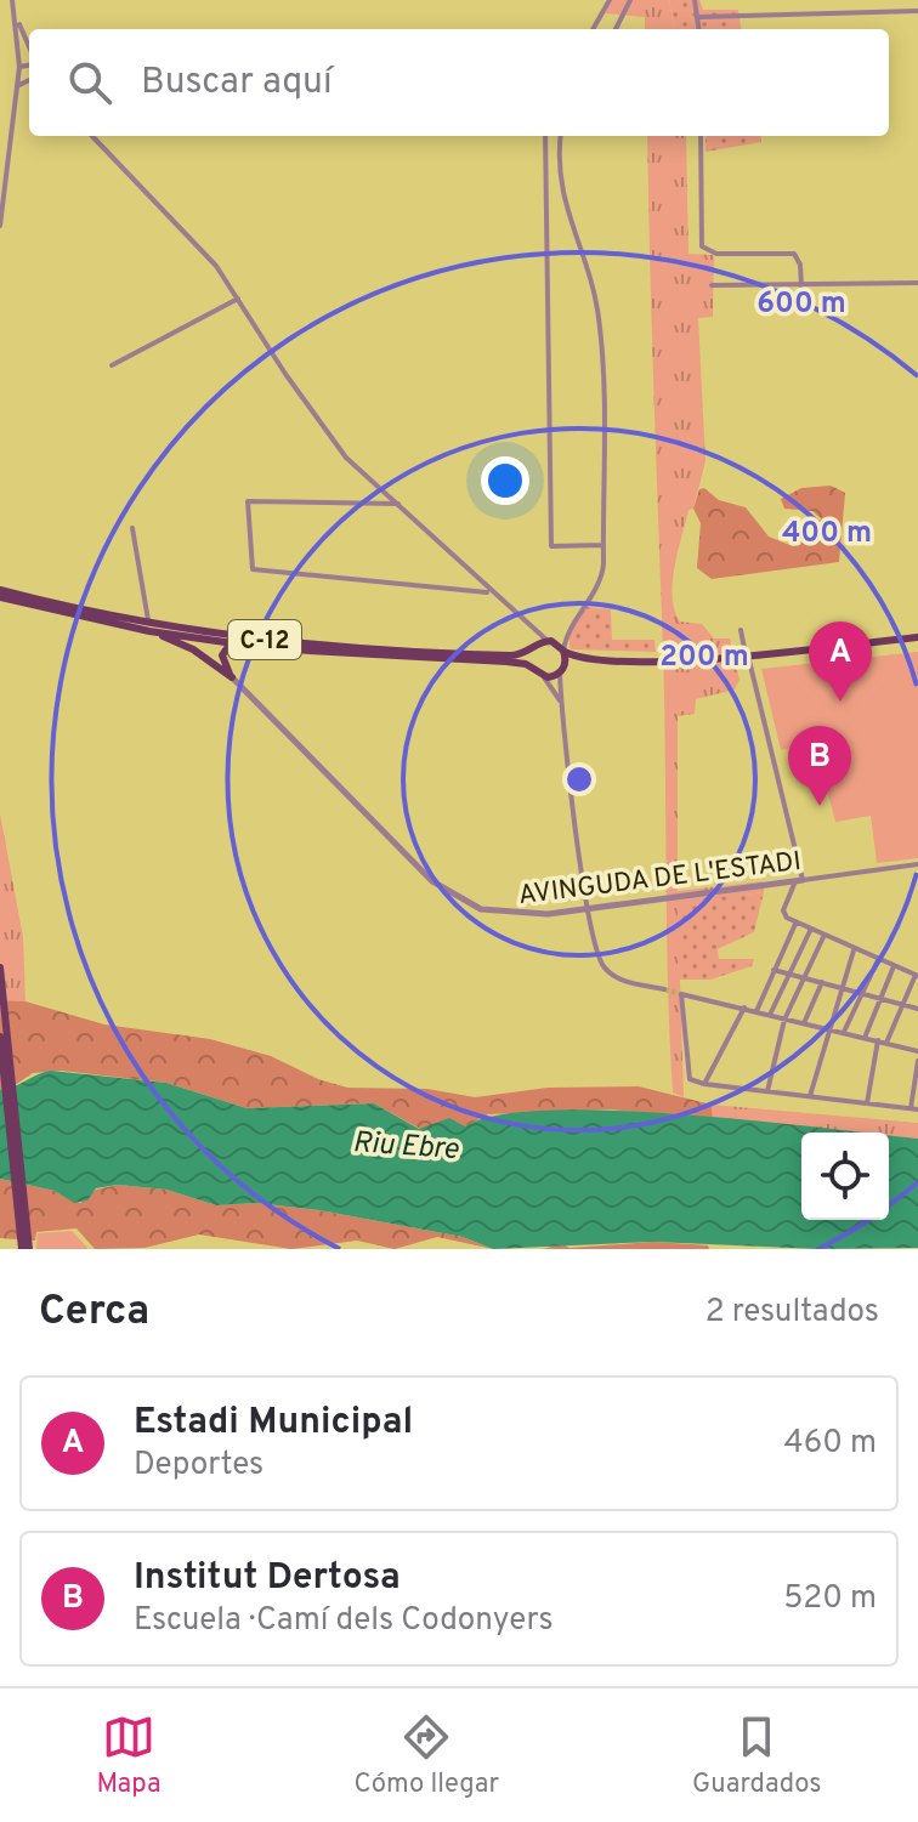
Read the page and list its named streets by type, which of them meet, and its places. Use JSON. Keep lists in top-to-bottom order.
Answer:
{
  "streets": {
    "main road": ["C-12"],
    "street": ["AVINGUDA DE L'ESTADI"]
  },
  "water": ["Riu Ebre"],
  "page": {
    "search": "Buscar aquí",
    "pins": ["A", "B"],
    "heading": ["Cerca", "2 resultados"],
    "list": [
      {
        "mark": "A",
        "name": "Estadi Municipal",
        "note": "Deportes",
        "value": "460 m"
      },
      {
        "mark": "B",
        "name": "Institut Dertosa",
        "note": "Escuela · Camí dels Codonyers",
        "value": "520 m"
      }
    ],
    "nav": ["Mapa", "Cómo llegar", "Guardados"]
  },
  "rings": ["600 m", "400 m", "200 m"]
}
